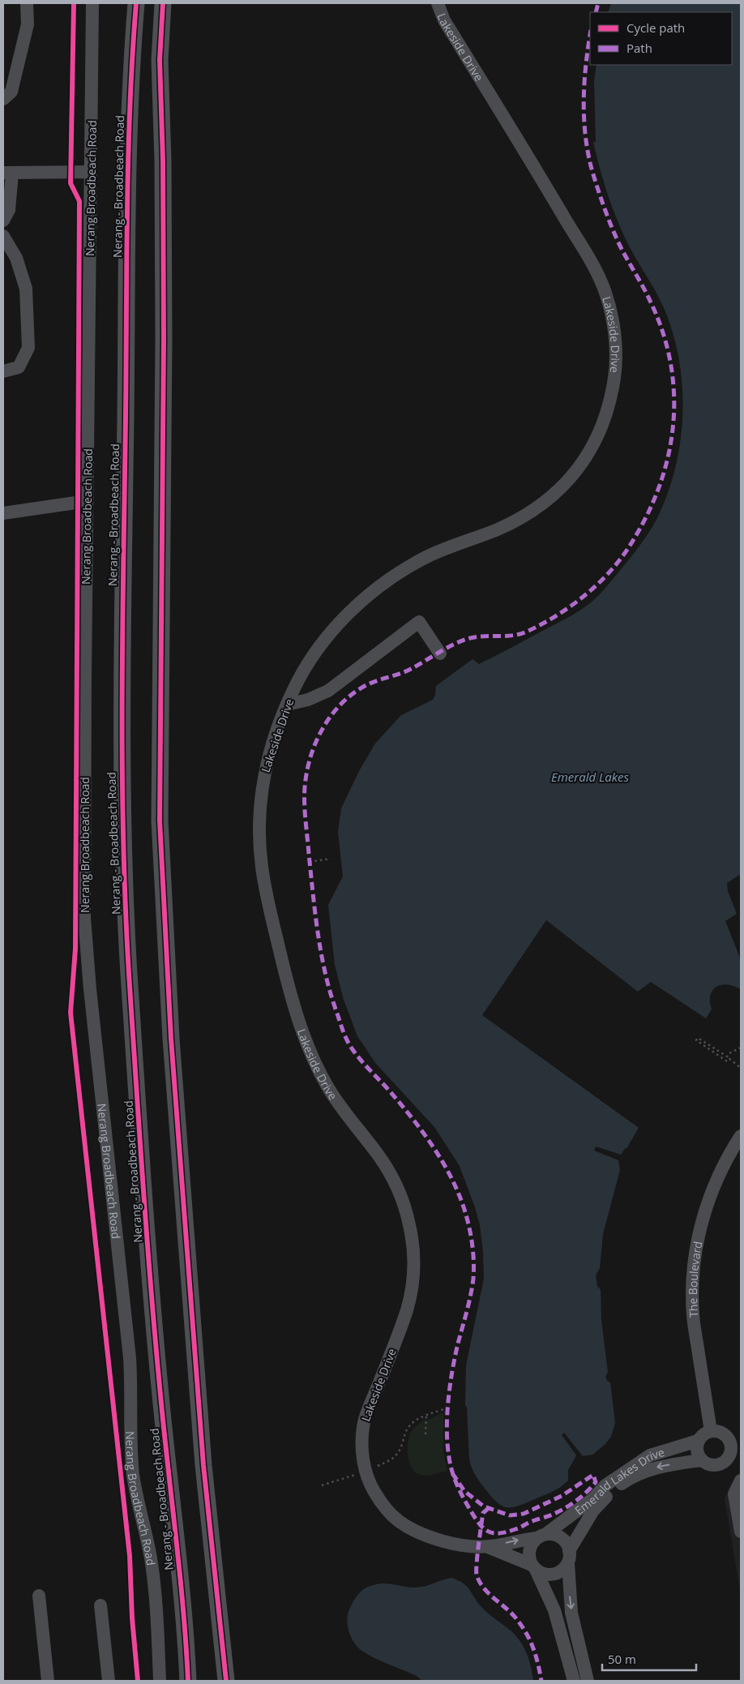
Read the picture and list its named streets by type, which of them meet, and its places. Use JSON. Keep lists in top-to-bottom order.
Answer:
{
  "streets": {
    "main road": ["Nerang - Broadbeach Road"],
    "street": [
      "Lakeside Drive",
      "Nerang Broadbeach Road",
      "The Boulevard",
      "Emerald Lakes Drive"
    ]
  },
  "crossings": [
    ["Lakeside Drive", "Emerald Lakes Drive"],
    ["The Boulevard", "Emerald Lakes Drive"]
  ],
  "water": ["Emerald Lakes"],
  "legend": ["Cycle path", "Path"],
  "scale_bar": "50 m"
}
